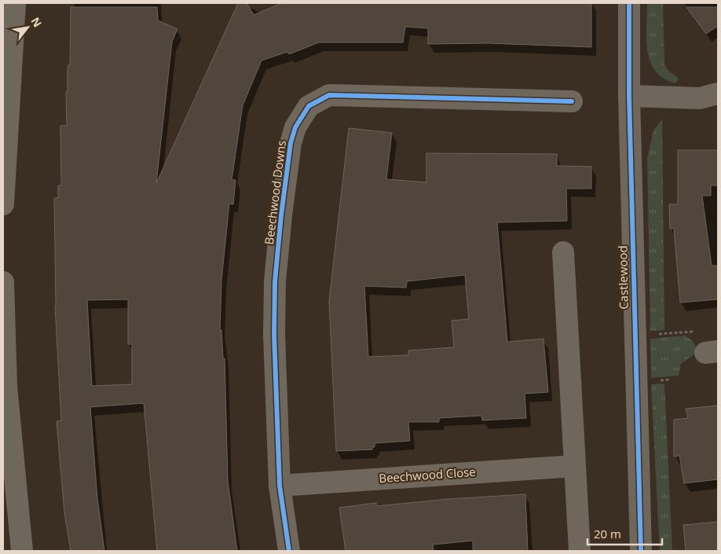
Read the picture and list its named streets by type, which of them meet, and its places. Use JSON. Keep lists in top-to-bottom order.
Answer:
{
  "streets": {
    "street": ["Beechwood Downs", "Castlewood", "Beechwood Close"]
  },
  "crossings": [
    ["Beechwood Downs", "Beechwood Close"]
  ],
  "scale_bar": "20 m",
  "north": "top right"
}
